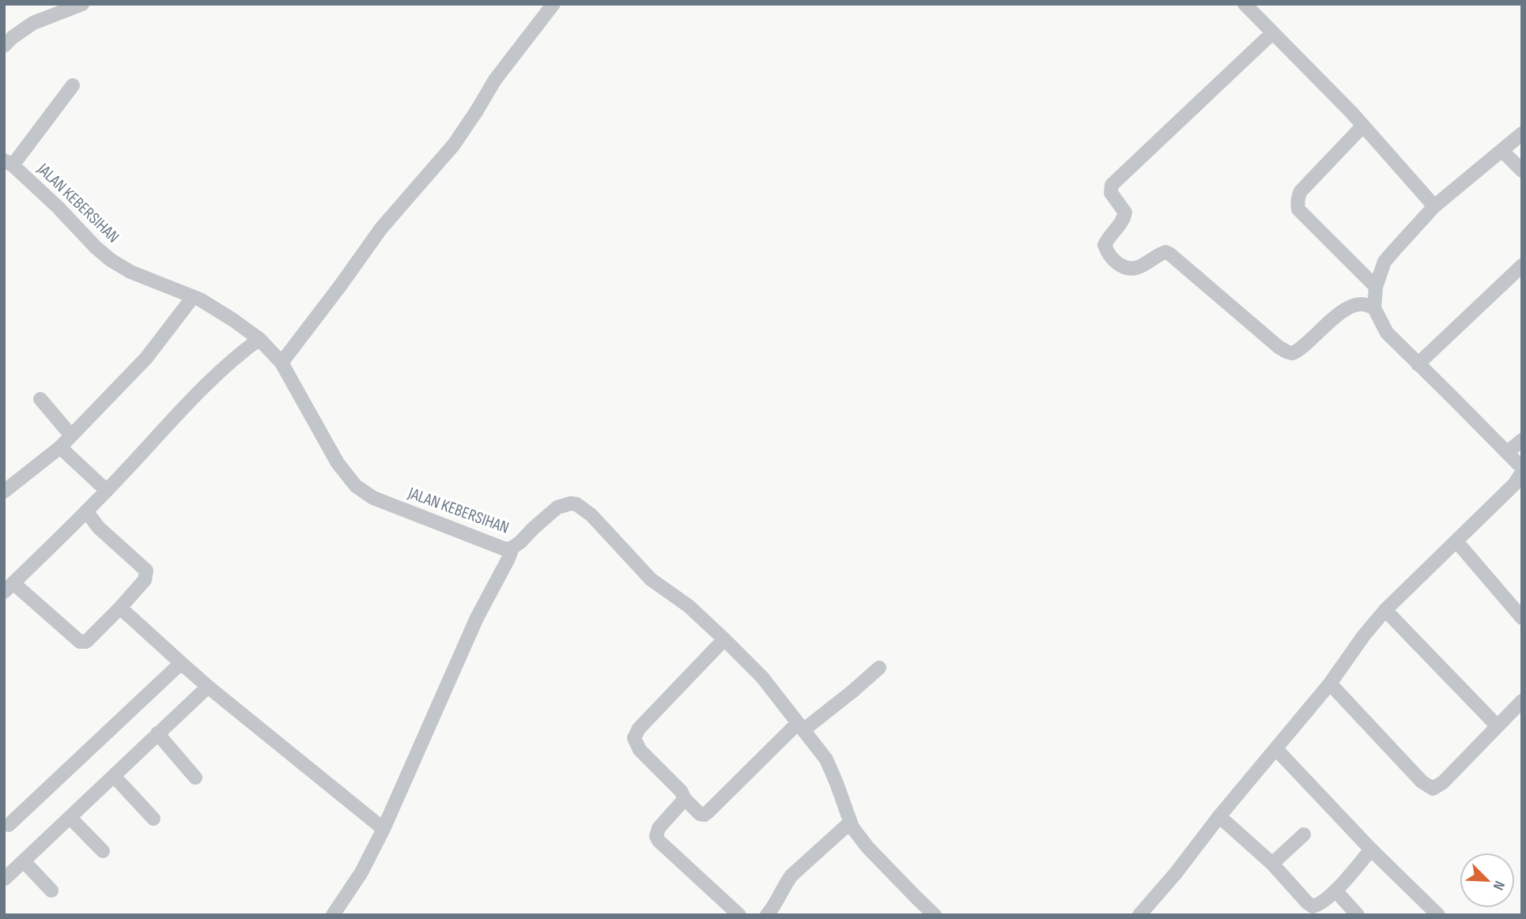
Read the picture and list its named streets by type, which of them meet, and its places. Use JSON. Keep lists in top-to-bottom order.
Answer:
{
  "streets": {
    "street": ["JALAN KEBERSIHAN"]
  },
  "north": "bottom right"
}
